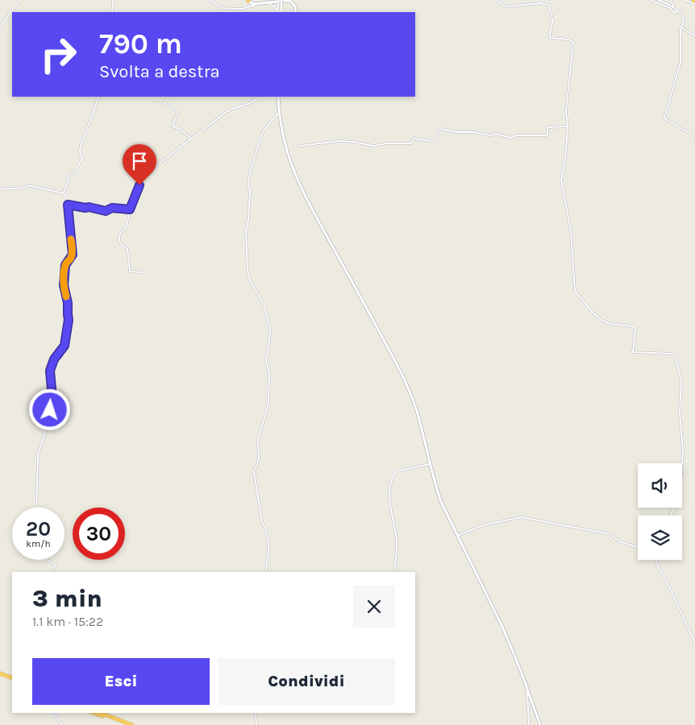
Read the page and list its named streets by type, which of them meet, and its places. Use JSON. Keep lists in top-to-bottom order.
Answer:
{
  "page": {
    "turn": ["790 m", "Svolta a destra"],
    "speed": "20 km/h",
    "limit": "30",
    "heading": ["3 min", "1.1 km · 15:22"],
    "buttons": ["Esci", "Condividi"]
  }
}
